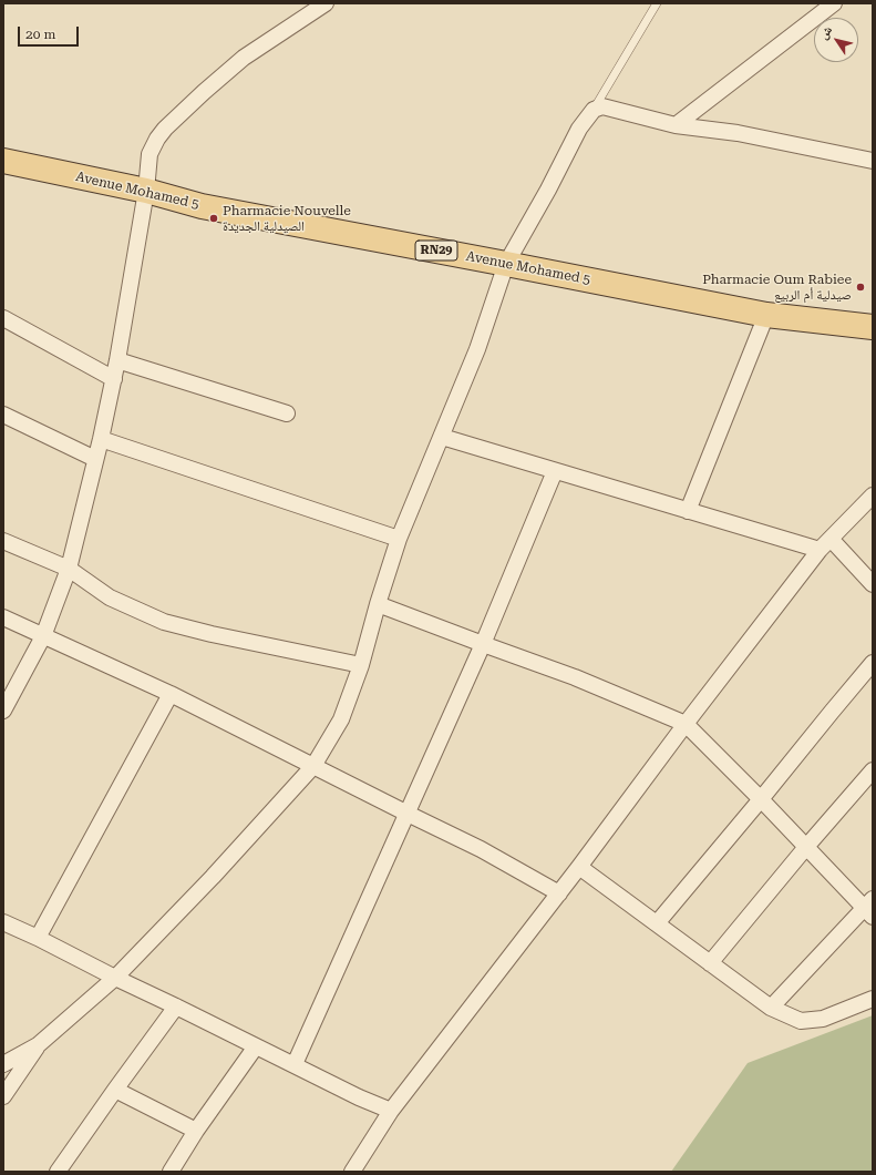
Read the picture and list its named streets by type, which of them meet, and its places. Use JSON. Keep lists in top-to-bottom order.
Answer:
{
  "streets": {
    "main road": ["Avenue Mohamed 5", "RN29"]
  },
  "places": ["Pharmacie Nouvelle الصيدلية الجديدة", "Pharmacie Oum Rabiee صيدلية أم الربيع"],
  "scale_bar": "20 m",
  "north": "top left"
}
